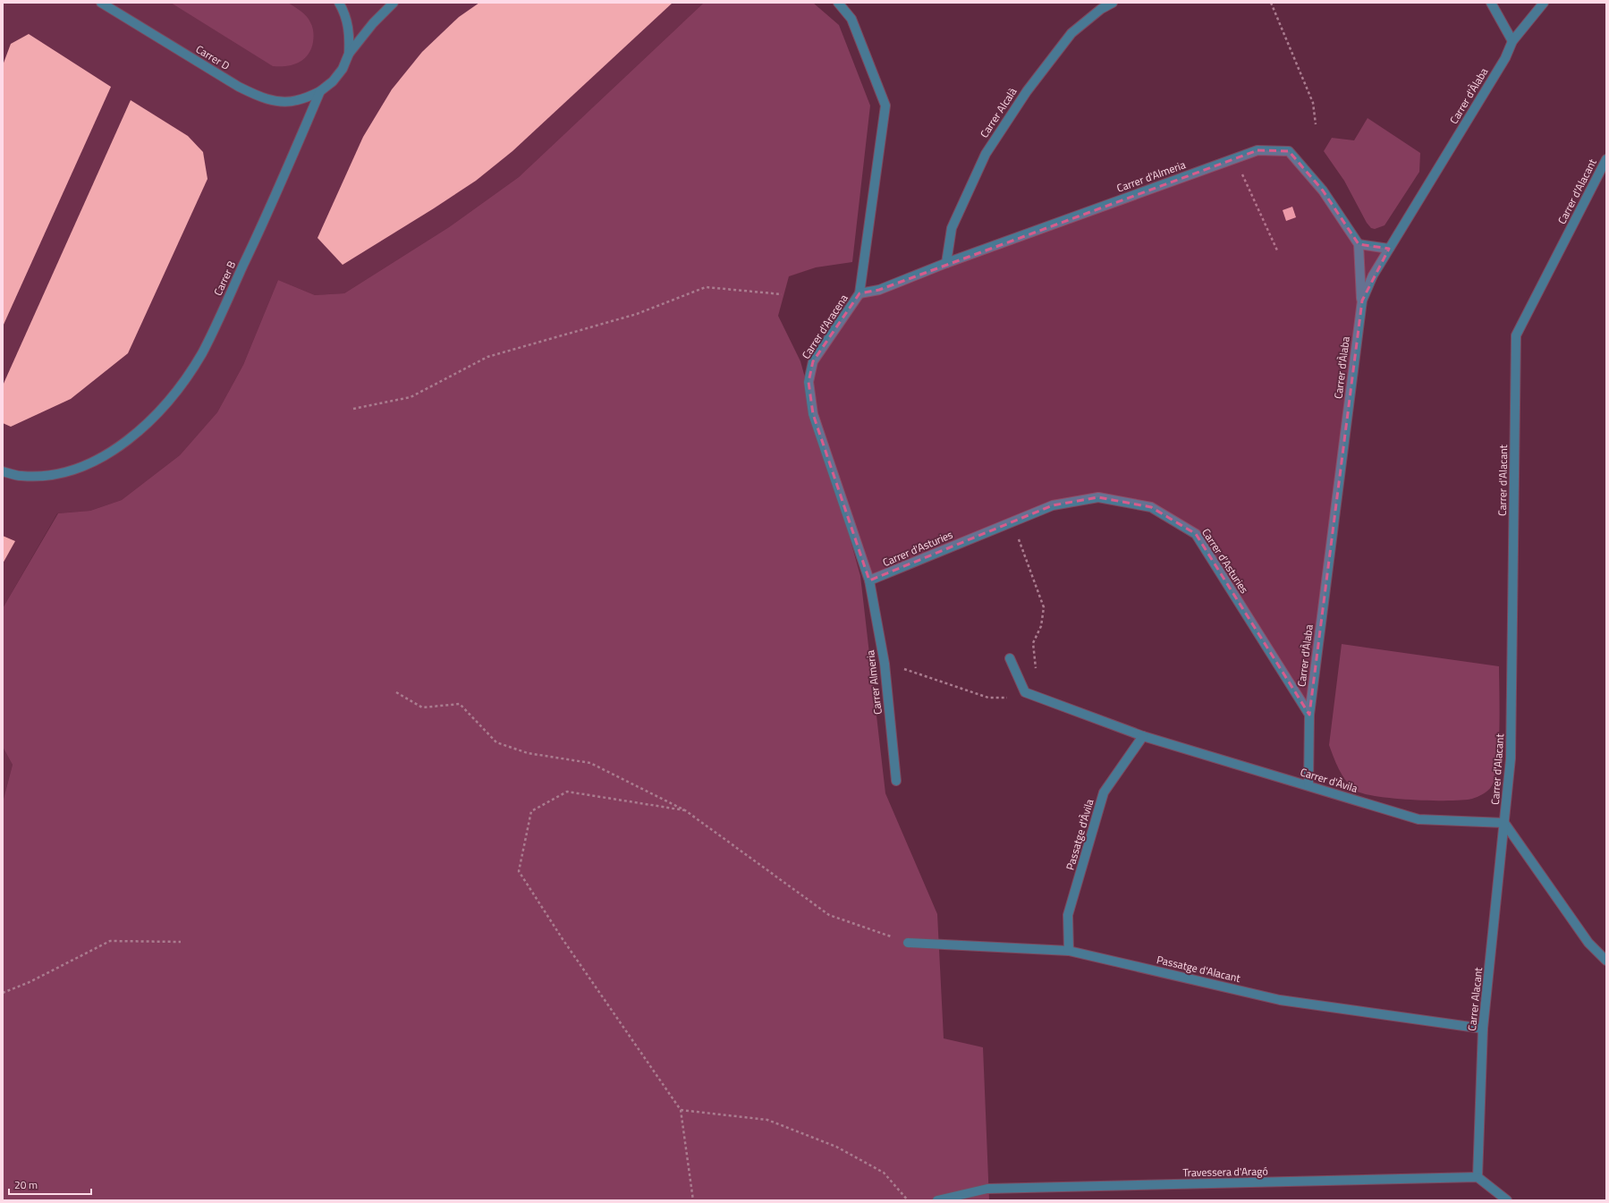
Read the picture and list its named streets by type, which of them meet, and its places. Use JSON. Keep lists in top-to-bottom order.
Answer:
{
  "streets": {
    "street": [
      "Carrer D",
      "Carrer d'Àlaba",
      "Carrer Alcalà",
      "Carrer d'Almeria",
      "Carrer d'Alacant",
      "Carrer B",
      "Carrer d'Aracena",
      "Carrer d'Asturies",
      "Carrer Almeria",
      "Carrer d'Àvila",
      "Passatge d'Àvila",
      "Passatge d'Alacant",
      "Carrer Alacant",
      "Travessera d'Aragó"
    ]
  },
  "crossings": [
    ["Carrer D", "Carrer B"],
    ["Carrer d'Àlaba", "Carrer d'Asturies"],
    ["Carrer d'Àlaba", "Carrer d'Àvila"],
    ["Carrer Alcalà", "Carrer d'Almeria"],
    ["Carrer d'Almeria", "Carrer d'Aracena"],
    ["Carrer d'Alacant", "Carrer d'Àvila"],
    ["Carrer d'Alacant", "Carrer Alacant"],
    ["Carrer d'Aracena", "Carrer d'Asturies"],
    ["Carrer d'Aracena", "Carrer Almeria"],
    ["Carrer d'Asturies", "Carrer Almeria"],
    ["Carrer d'Àvila", "Passatge d'Àvila"],
    ["Carrer d'Àvila", "Carrer Alacant"],
    ["Passatge d'Àvila", "Passatge d'Alacant"],
    ["Passatge d'Alacant", "Carrer Alacant"],
    ["Carrer Alacant", "Travessera d'Aragó"]
  ],
  "scale_bar": "20 m"
}
